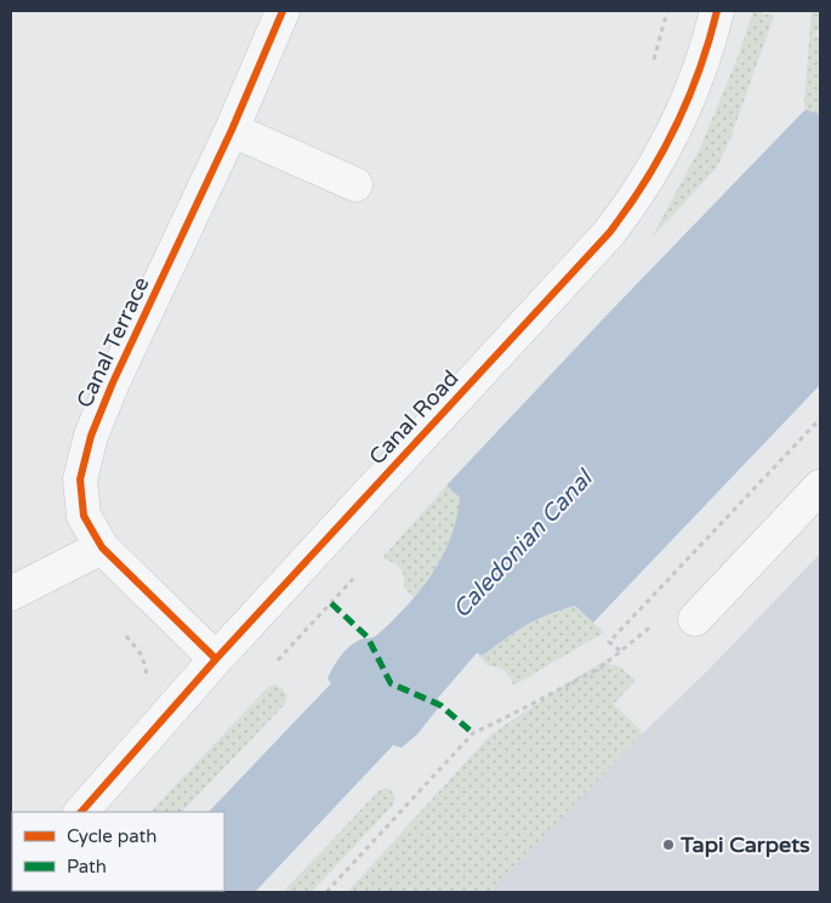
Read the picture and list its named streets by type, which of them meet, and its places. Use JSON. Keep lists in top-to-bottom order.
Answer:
{
  "streets": {
    "street": ["Canal Terrace", "Canal Road"]
  },
  "crossings": [
    ["Canal Terrace", "Canal Road"]
  ],
  "water": ["Caledonian Canal"],
  "places": ["Tapi Carpets"],
  "legend": ["Cycle path", "Path"]
}
